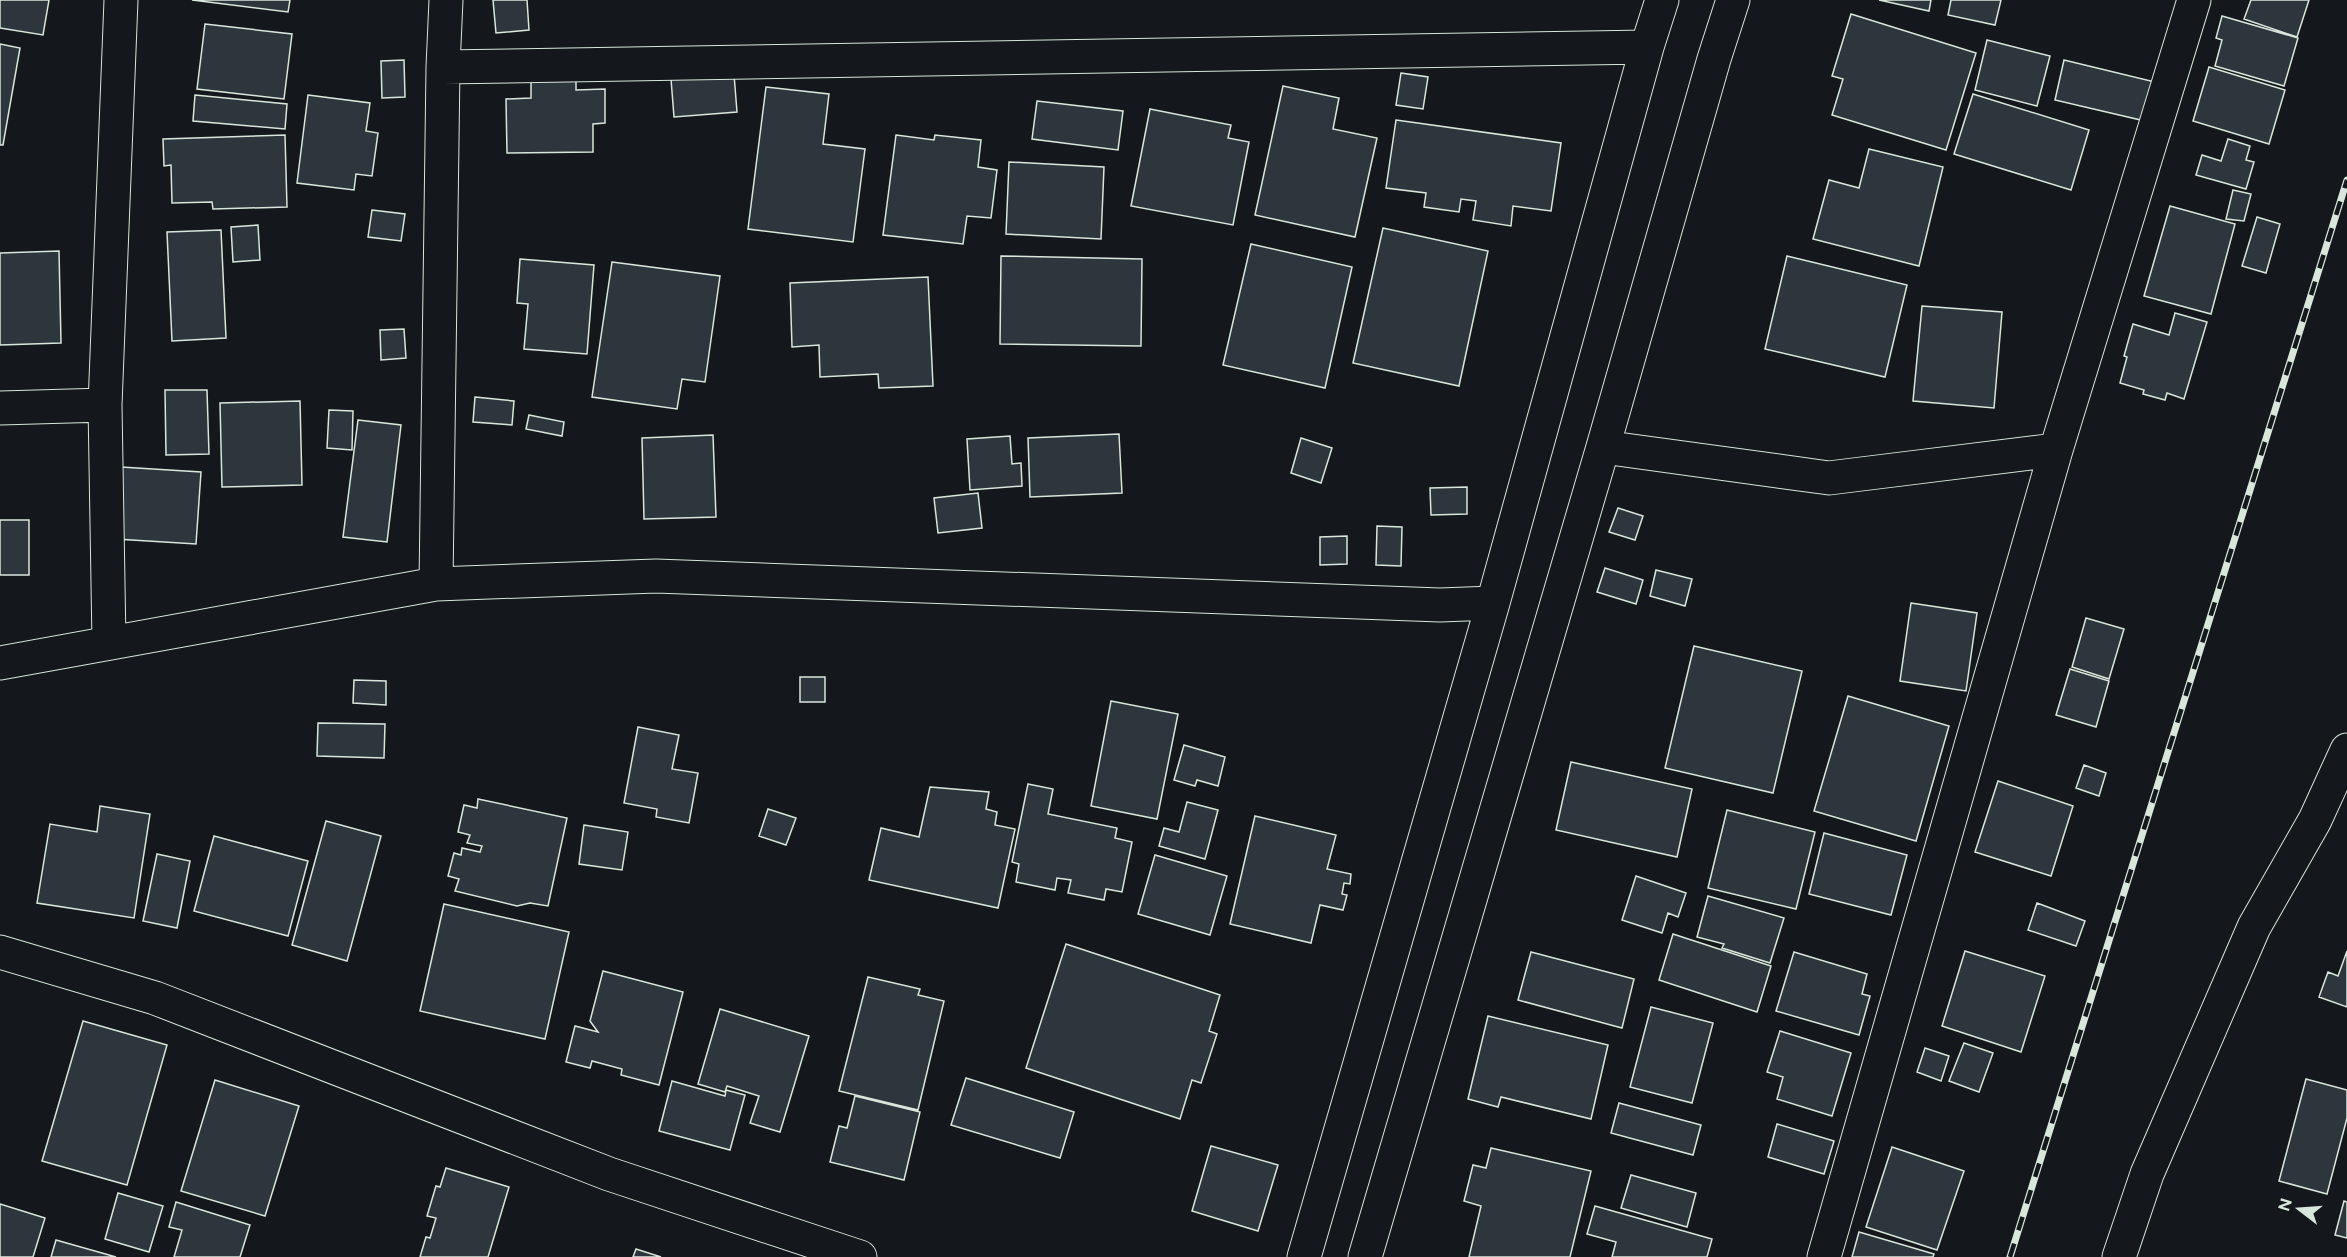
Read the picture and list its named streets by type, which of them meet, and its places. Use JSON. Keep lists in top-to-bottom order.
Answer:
{
  "north": "left"
}
